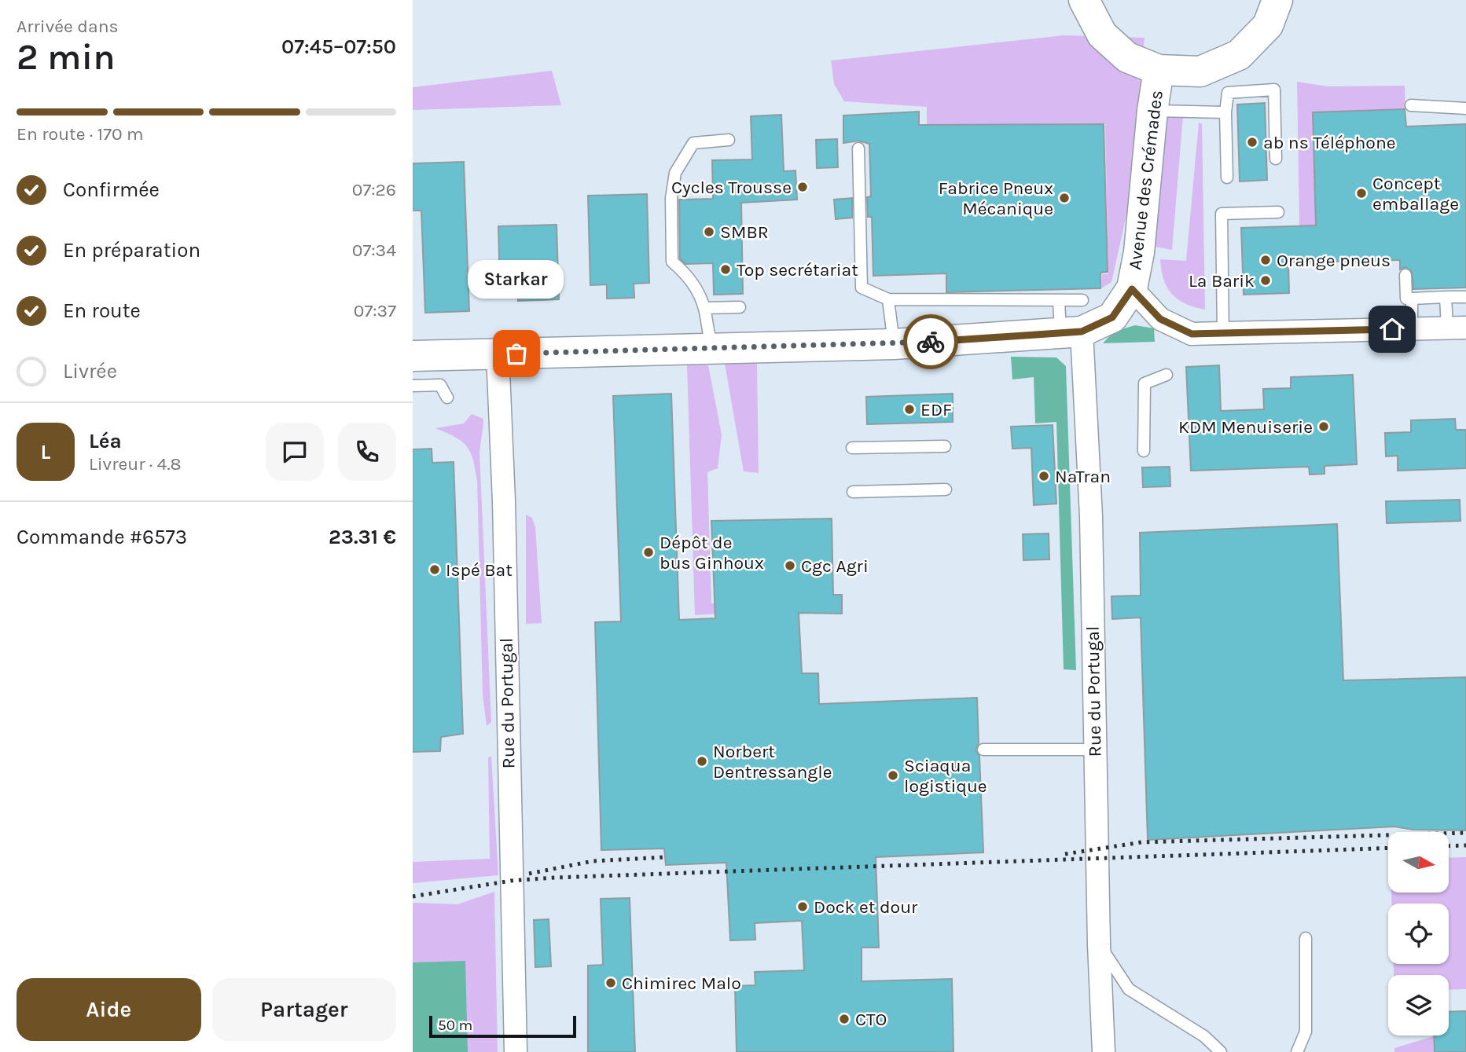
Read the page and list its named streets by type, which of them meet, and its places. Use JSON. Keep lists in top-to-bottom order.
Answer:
{
  "streets": {
    "street": ["Avenue des Crémades", "Rue du Portugal"]
  },
  "places": [
    "ab ns Téléphone",
    "Cycles Trousse",
    "Concept emballage",
    "Fabrice Pneux Mécanique",
    "SMBR",
    "Orange pneus",
    "Top secrétariat",
    "La Barik",
    "Starkar",
    "EDF",
    "KDM Menuiserie",
    "NaTran",
    "Dépôt de bus Ginhoux",
    "Cgc Agri",
    "Ispé Bat",
    "Norbert Dentressangle",
    "Sciaqua logistique",
    "Dock et dour",
    "Chimirec Malo",
    "CTO"
  ],
  "scale_bar": "50 m",
  "north": "right",
  "page": {
    "heading": ["2 min", "Arrivée dans", "07:45–07:50"],
    "panel": [
      "Léa",
      "Livreur · 4.8",
      "Commande #6573",
      "23.31 €"
    ],
    "bar": "En route · 170 m",
    "list": [
      ["Confirmée", "07:26"],
      ["En préparation", "07:34"],
      ["En route", "07:37"],
      "Livrée"
    ],
    "bubble": "Starkar",
    "round": "L",
    "buttons": ["Aide", "Partager"],
    "scale": "50 m"
  }
}
